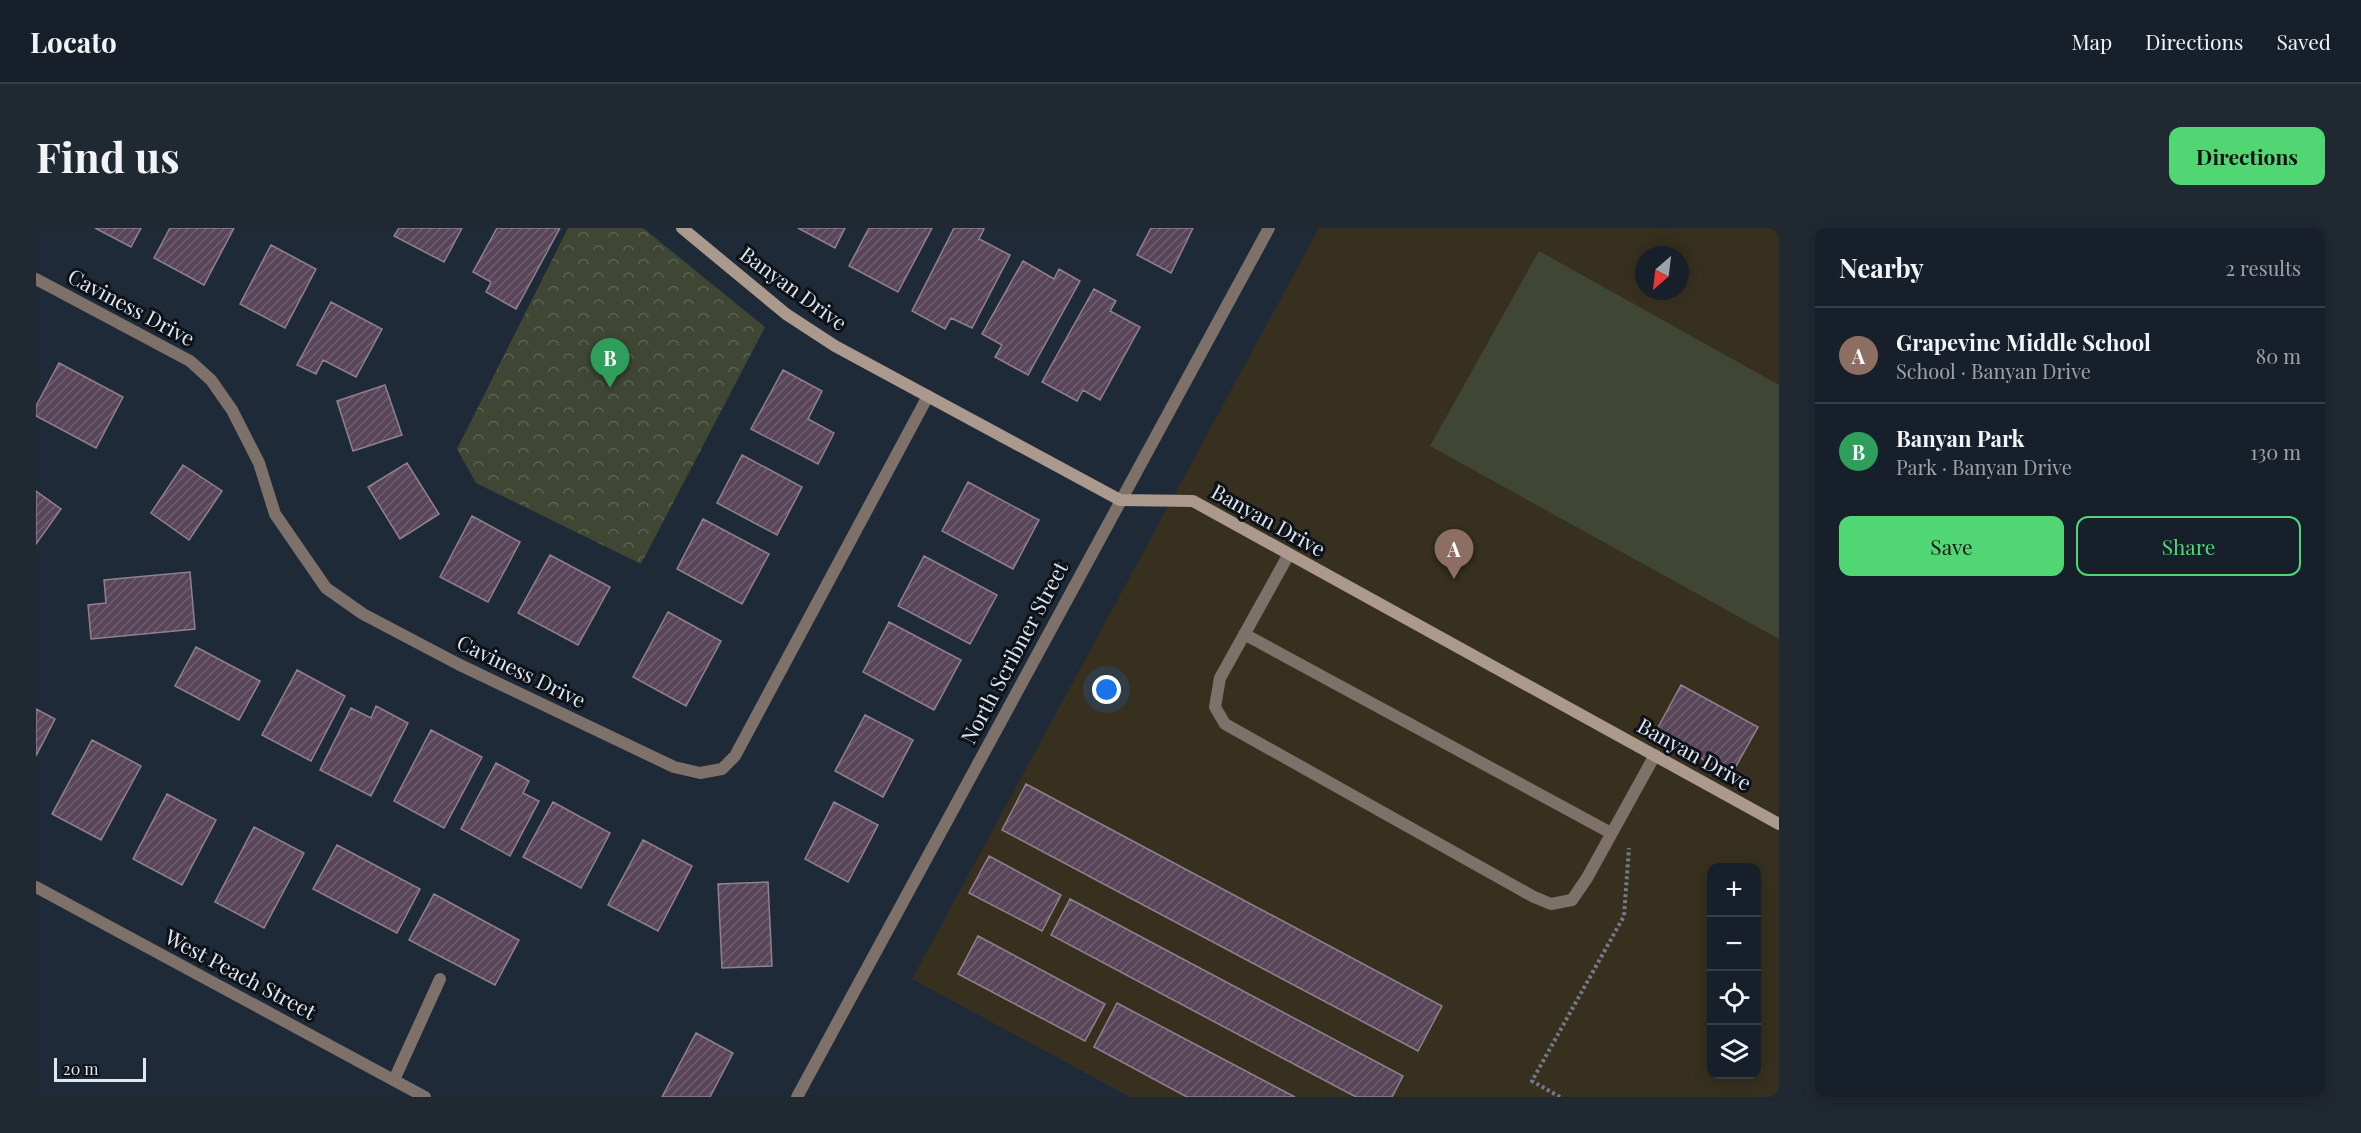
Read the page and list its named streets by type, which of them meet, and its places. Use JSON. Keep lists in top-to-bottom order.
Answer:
{
  "streets": {
    "street": [
      "Banyan Drive",
      "Caviness Drive",
      "North Scribner Street",
      "West Peach Street"
    ]
  },
  "crossings": [
    ["Banyan Drive", "Caviness Drive"],
    ["Banyan Drive", "North Scribner Street"]
  ],
  "scale_bar": "20 m",
  "north": "bottom left",
  "page": {
    "header": "Locato",
    "nav": ["Map", "Directions", "Saved"],
    "buttons": [
      "Directions",
      ["Save", "Share"]
    ],
    "title": "Find us",
    "heading": ["Nearby", "2 results"],
    "list": [
      {
        "mark": "A",
        "name": "Grapevine Middle School",
        "note": "School · Banyan Drive",
        "value": "80 m"
      },
      {
        "mark": "B",
        "name": "Banyan Park",
        "note": "Park · Banyan Drive",
        "value": "130 m"
      }
    ],
    "pins": ["B", "A"],
    "map_buttons": ["+", "−"],
    "scale": "20 m"
  }
}
